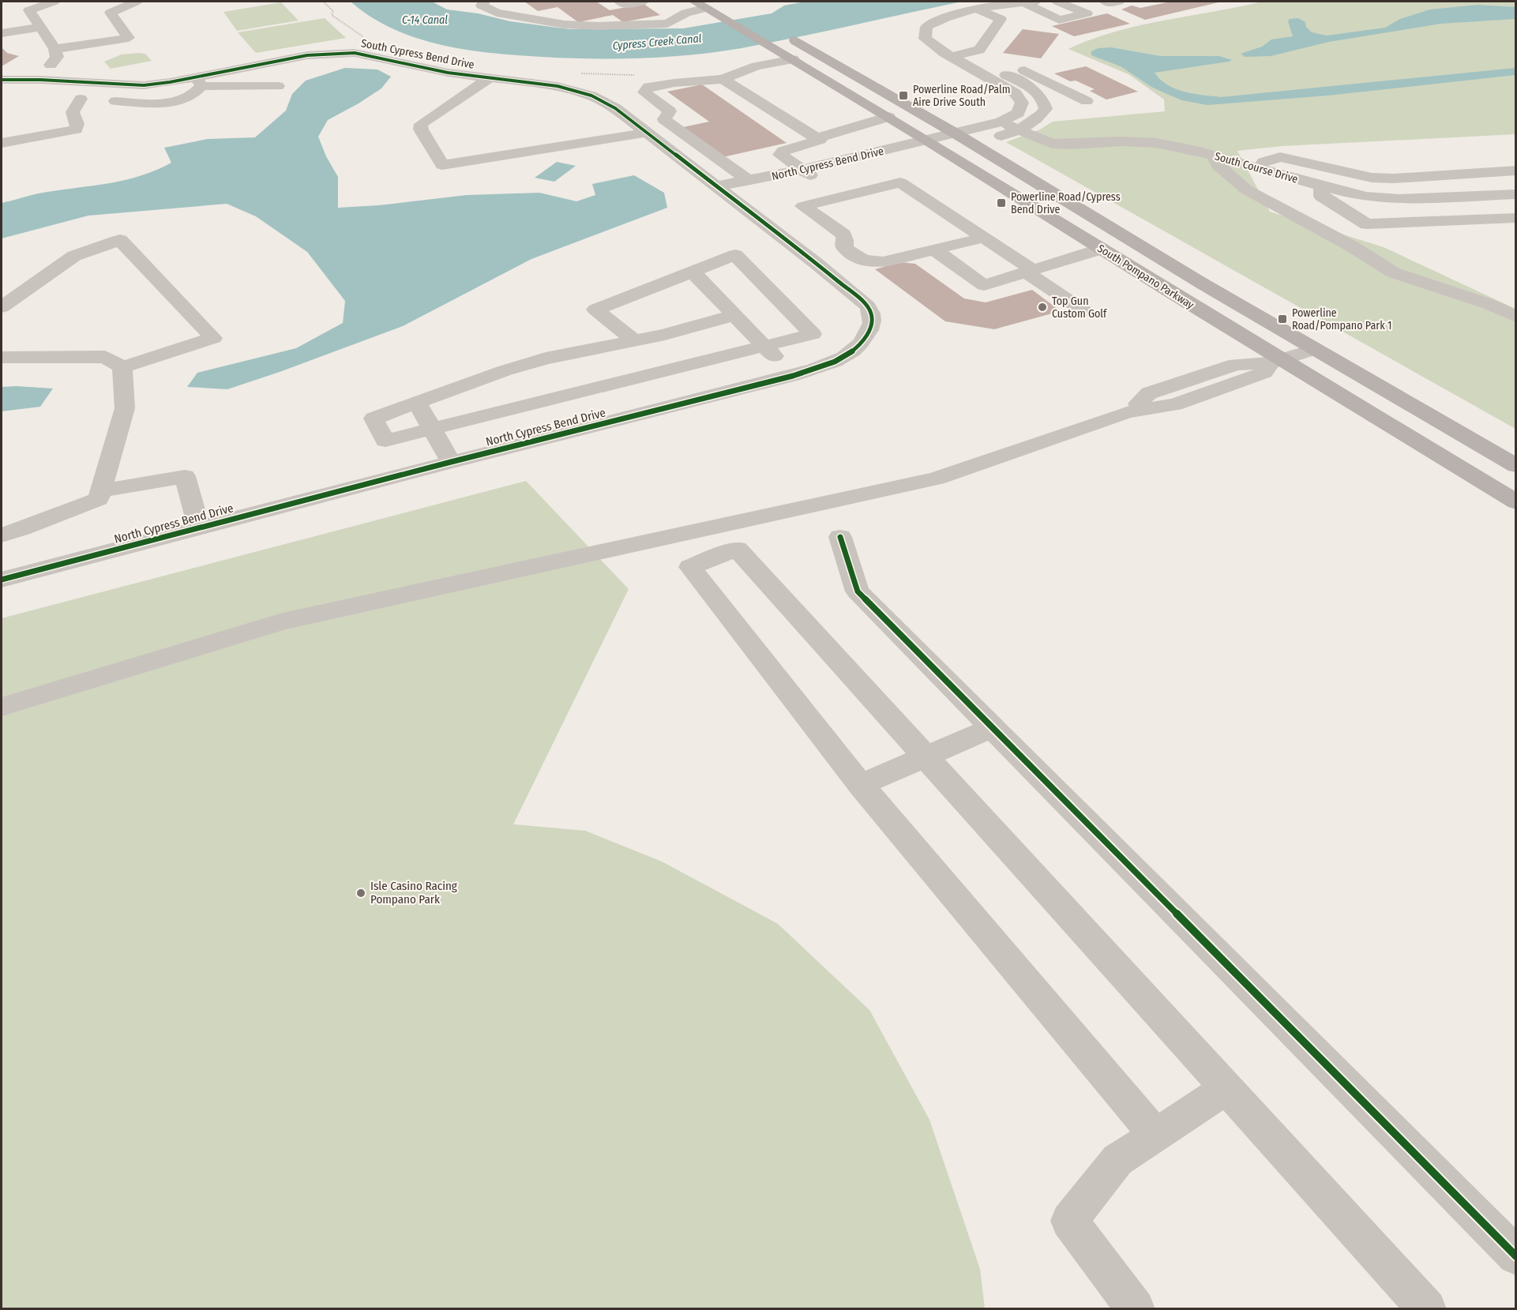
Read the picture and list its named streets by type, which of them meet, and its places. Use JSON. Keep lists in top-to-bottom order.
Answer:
{
  "streets": {
    "main road": ["South Pompano Parkway"],
    "street": ["South Cypress Bend Drive", "North Cypress Bend Drive", "South Course Drive"]
  },
  "crossings": [
    ["South Cypress Bend Drive", "North Cypress Bend Drive"],
    ["North Cypress Bend Drive", "South Course Drive"],
    ["North Cypress Bend Drive", "South Pompano Parkway"]
  ],
  "water": ["C-14 Canal", "Cypress Creek Canal"],
  "places": {
    "transit": ["Powerline Road/Palm Aire Drive South", "Powerline Road/Cypress Bend Drive", "Powerline Road/Pompano Park 1"],
    "other": ["Top Gun Custom Golf", "Isle Casino Racing Pompano Park"]
  }
}
